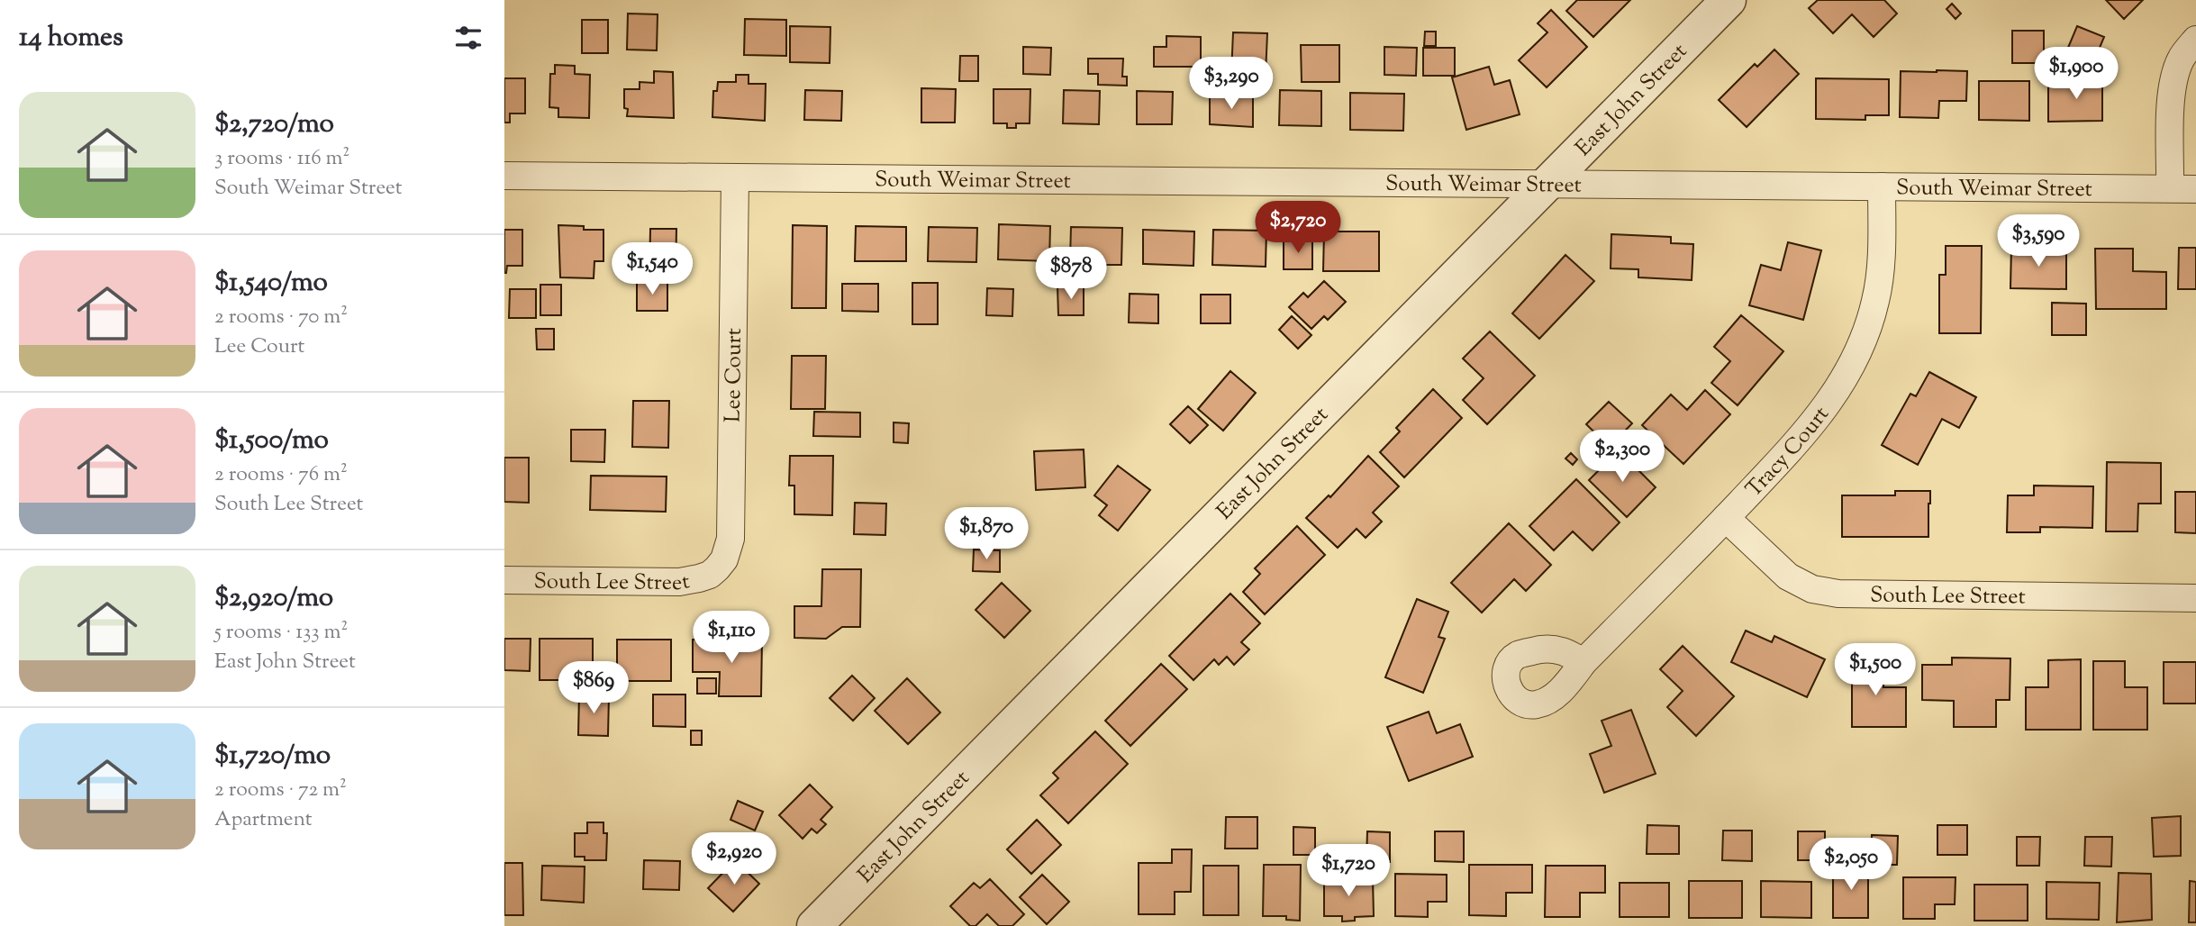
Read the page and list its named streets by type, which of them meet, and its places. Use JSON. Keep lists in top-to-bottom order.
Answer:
{
  "streets": {
    "street": [
      "East John Street",
      "South Weimar Street",
      "Lee Court",
      "Tracy Court",
      "South Lee Street"
    ]
  },
  "crossings": [
    ["East John Street", "South Weimar Street"],
    ["South Weimar Street", "Lee Court"],
    ["South Weimar Street", "Tracy Court"],
    ["Lee Court", "South Lee Street"],
    ["Tracy Court", "South Lee Street"]
  ],
  "page": {
    "heading": "14 homes",
    "price": [
      "$1,900",
      "$3,290",
      "$2,720",
      "$3,590",
      "$1,540",
      "$878",
      "$2,300",
      "$1,870",
      "$1,110",
      "$1,500",
      "$869",
      "$2,920",
      "$2,050",
      "$1,720"
    ],
    "list": [
      {
        "name": "$2,720/mo",
        "note": "3 rooms · 116 m² · South Weimar Street"
      },
      {
        "name": "$1,540/mo",
        "note": "2 rooms · 70 m² · Lee Court"
      },
      {
        "name": "$1,500/mo",
        "note": "2 rooms · 76 m² · South Lee Street"
      },
      {
        "name": "$2,920/mo",
        "note": "5 rooms · 133 m² · East John Street"
      },
      {
        "name": "$1,720/mo",
        "note": "2 rooms · 72 m² · Apartment"
      }
    ]
  }
}
